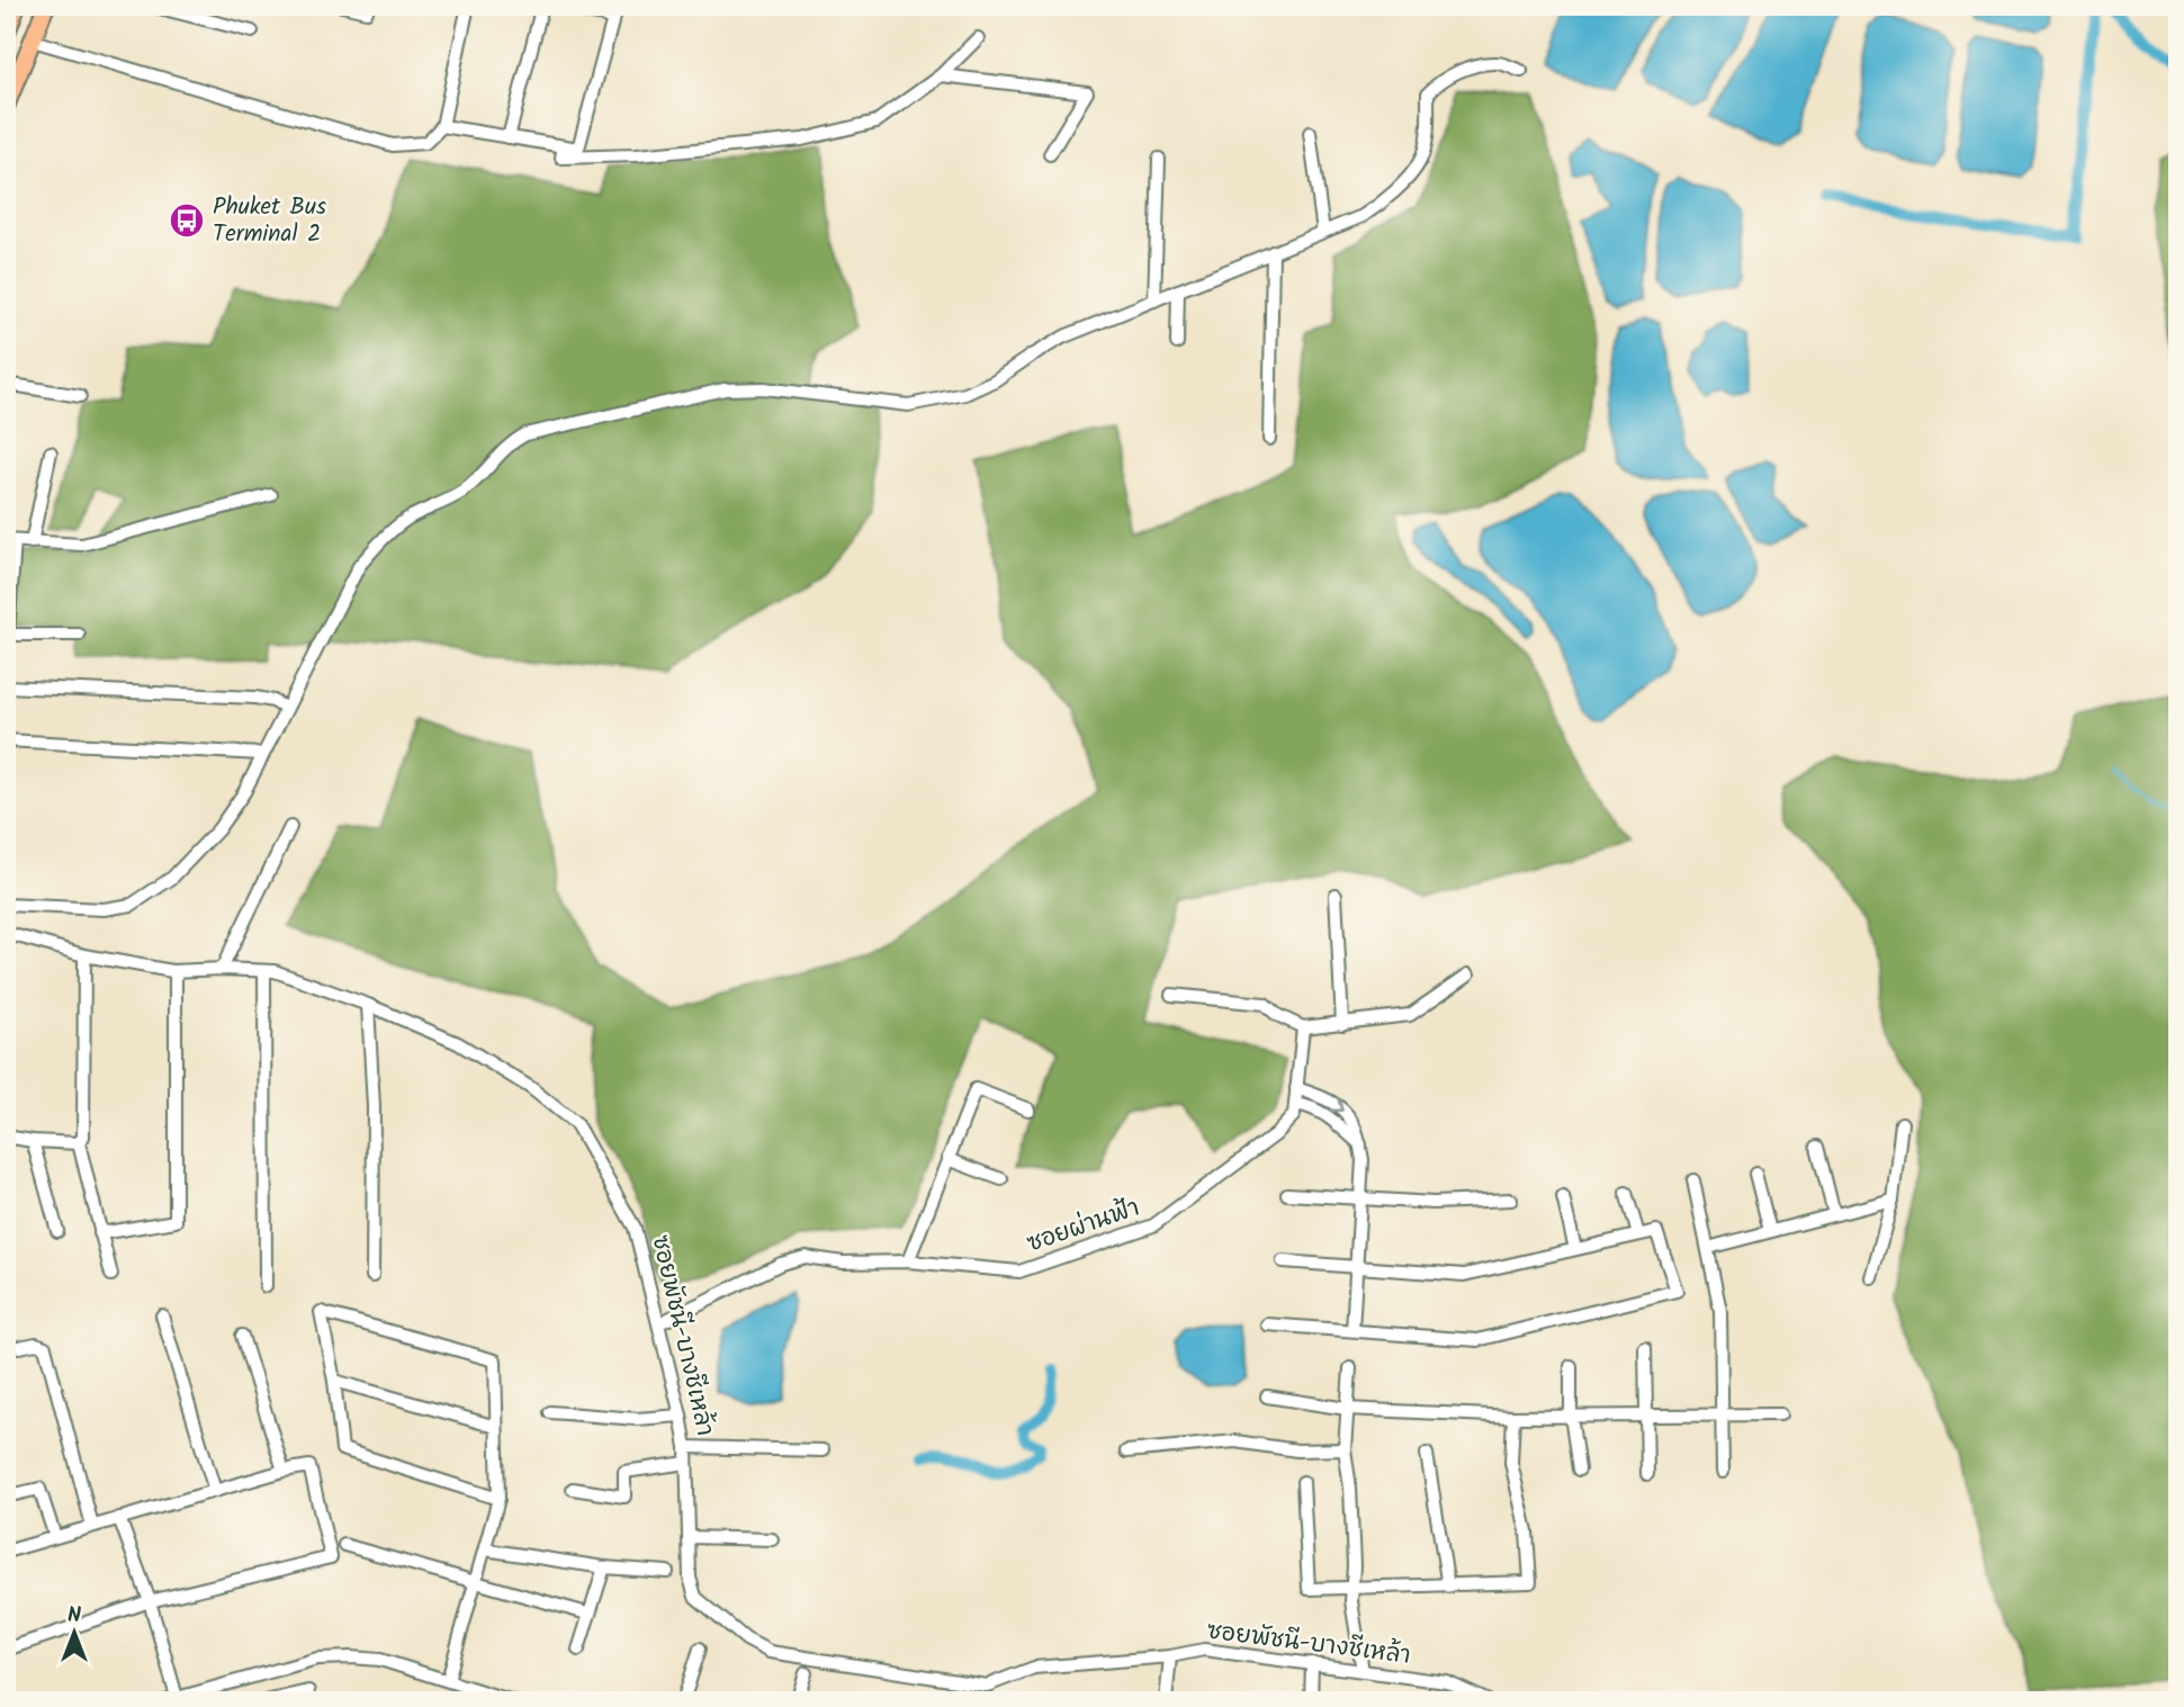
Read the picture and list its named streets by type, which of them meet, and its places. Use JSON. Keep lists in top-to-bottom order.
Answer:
{
  "streets": {
    "street": ["ซอยผ่านฟ้า", "ซอยพัชนี-บางชีเหล้า"]
  },
  "crossings": [
    ["ซอยผ่านฟ้า", "ซอยพัชนี-บางชีเหล้า"]
  ],
  "places": {
    "bus stop": ["Phuket Bus Terminal 2"]
  },
  "north": "top"
}
